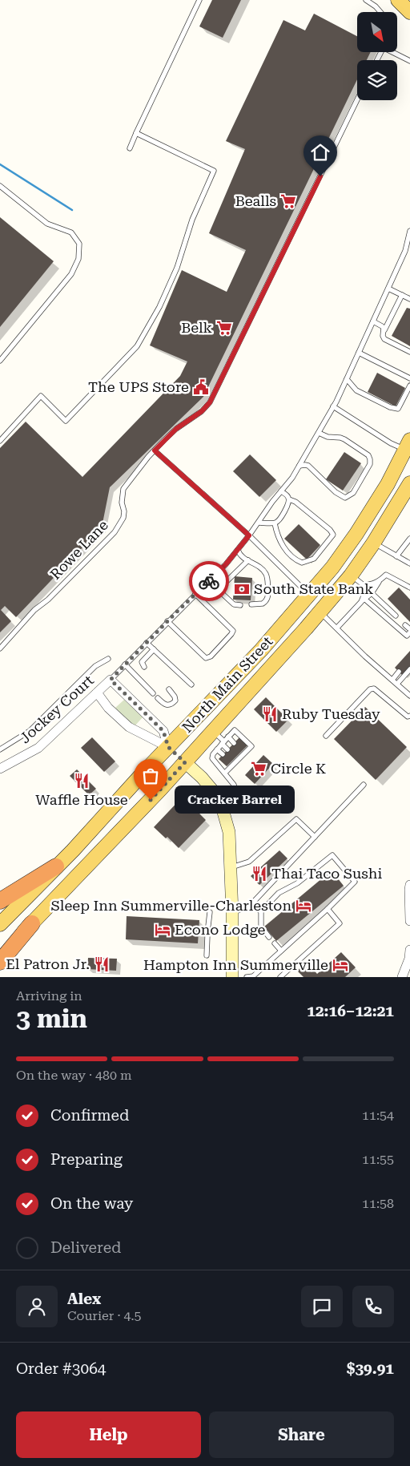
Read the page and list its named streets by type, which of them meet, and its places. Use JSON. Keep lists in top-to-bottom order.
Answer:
{
  "streets": {
    "main road": ["North Main Street"],
    "street": ["Jockey Court"],
    "lane": ["Rowe Lane"]
  },
  "places": {
    "supermarket": ["Bealls", "Belk", "Circle K"],
    "public building": ["The UPS Store"],
    "bank": ["South State Bank"],
    "restaurant": [
      "Ruby Tuesday",
      "Waffle House",
      "Thai Taco Sushi",
      "El Patron Jr."
    ],
    "other": ["Cracker Barrel"],
    "hotel": ["Sleep Inn Summerville-Charleston", "Econo Lodge", "Hampton Inn Summerville"]
  },
  "north": "bottom right",
  "page": {
    "bubble": "Cracker Barrel",
    "heading": ["3 min", "Arriving in", "12:16–12:21"],
    "panel": [
      "Alex",
      "Courier · 4.5",
      "Order #3064",
      "$39.91"
    ],
    "bar": "On the way · 480 m",
    "list": [
      ["Confirmed", "11:54"],
      ["Preparing", "11:55"],
      ["On the way", "11:58"],
      "Delivered"
    ],
    "buttons": ["Help", "Share"]
  }
}
